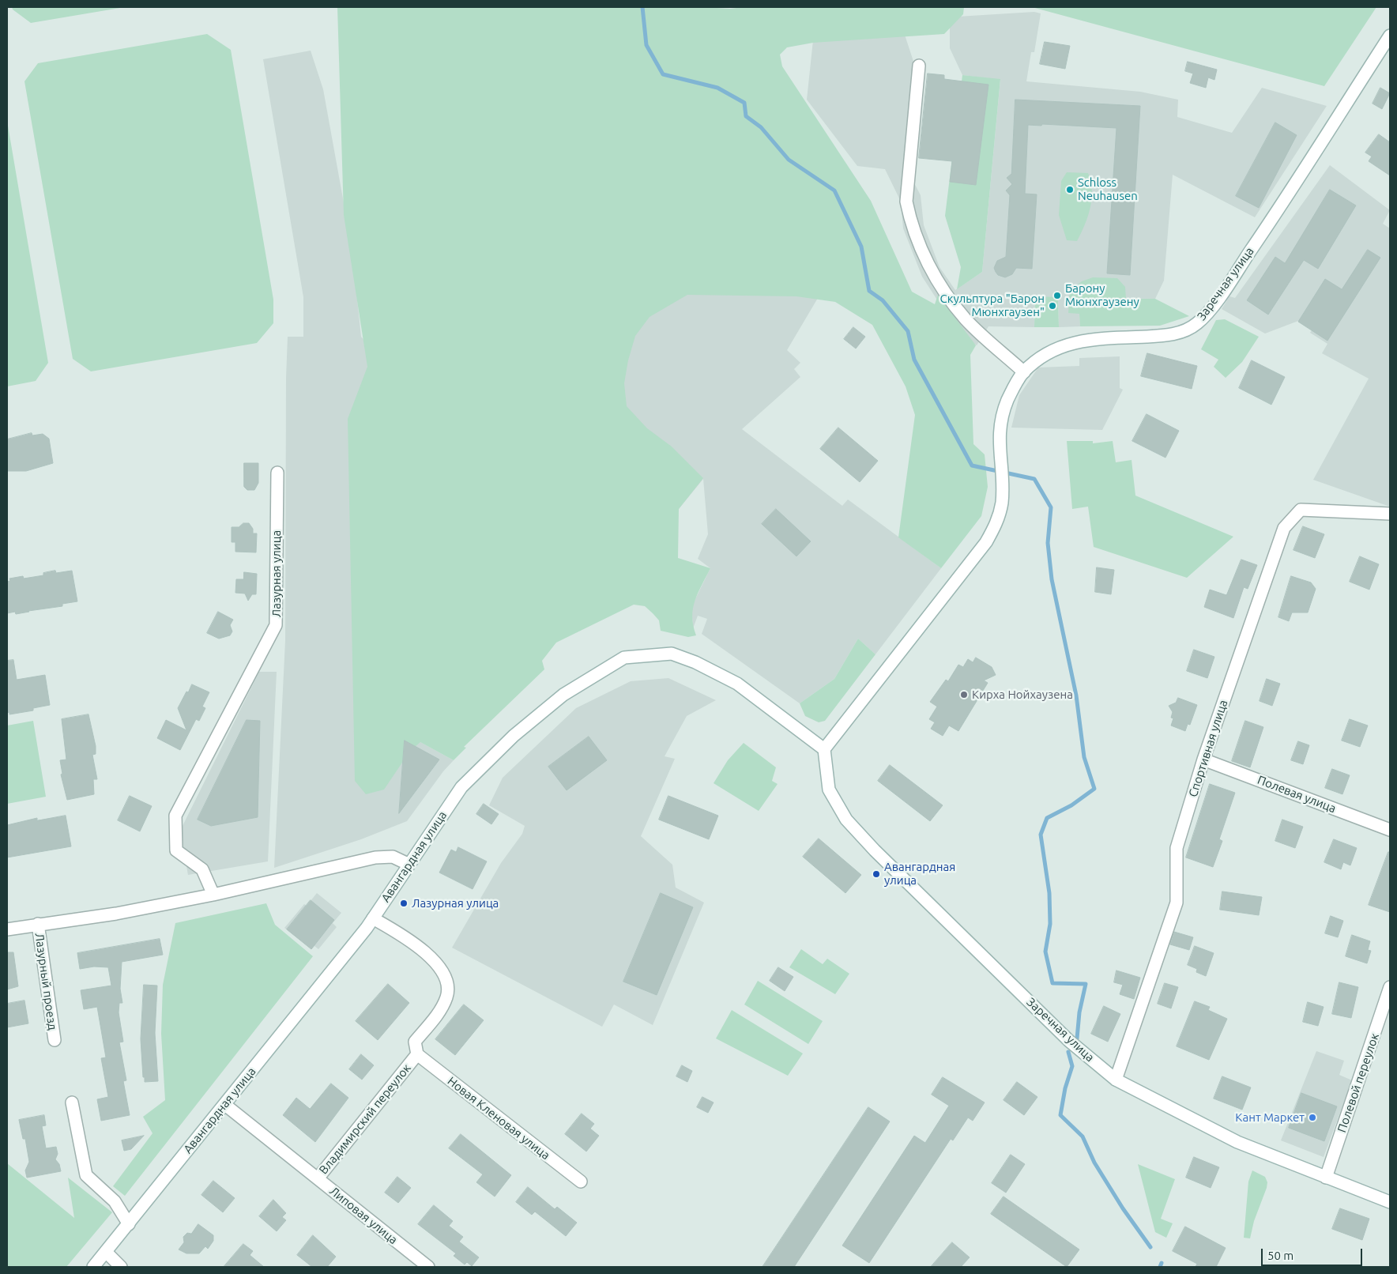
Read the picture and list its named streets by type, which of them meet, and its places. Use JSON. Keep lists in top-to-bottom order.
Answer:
{
  "streets": {
    "street": [
      "Заречная улица",
      "Лазурная улица",
      "Спортивная улица",
      "Полевая улица",
      "Авангардная улица",
      "Лазурный проезд",
      "Полевой переулок",
      "Новая Кленовая улица",
      "Владимирский переулок",
      "Липовая улица"
    ]
  },
  "crossings": [
    ["Заречная улица", "Спортивная улица"],
    ["Заречная улица", "Авангардная улица"],
    ["Заречная улица", "Полевой переулок"],
    ["Спортивная улица", "Полевая улица"],
    ["Авангардная улица", "Владимирский переулок"],
    ["Авангардная улица", "Липовая улица"],
    ["Новая Кленовая улица", "Владимирский переулок"],
    ["Владимирский переулок", "Липовая улица"]
  ],
  "places": [
    "Schloss Neuhausen",
    "Барону Мюнхгаузену",
    "Скульптура \"Барон Мюнхгаузен\"",
    "Кирха Нойхаузена",
    "Авангардная улица",
    "Лазурная улица",
    "Кант Маркет"
  ],
  "scale_bar": "50 m"
}
